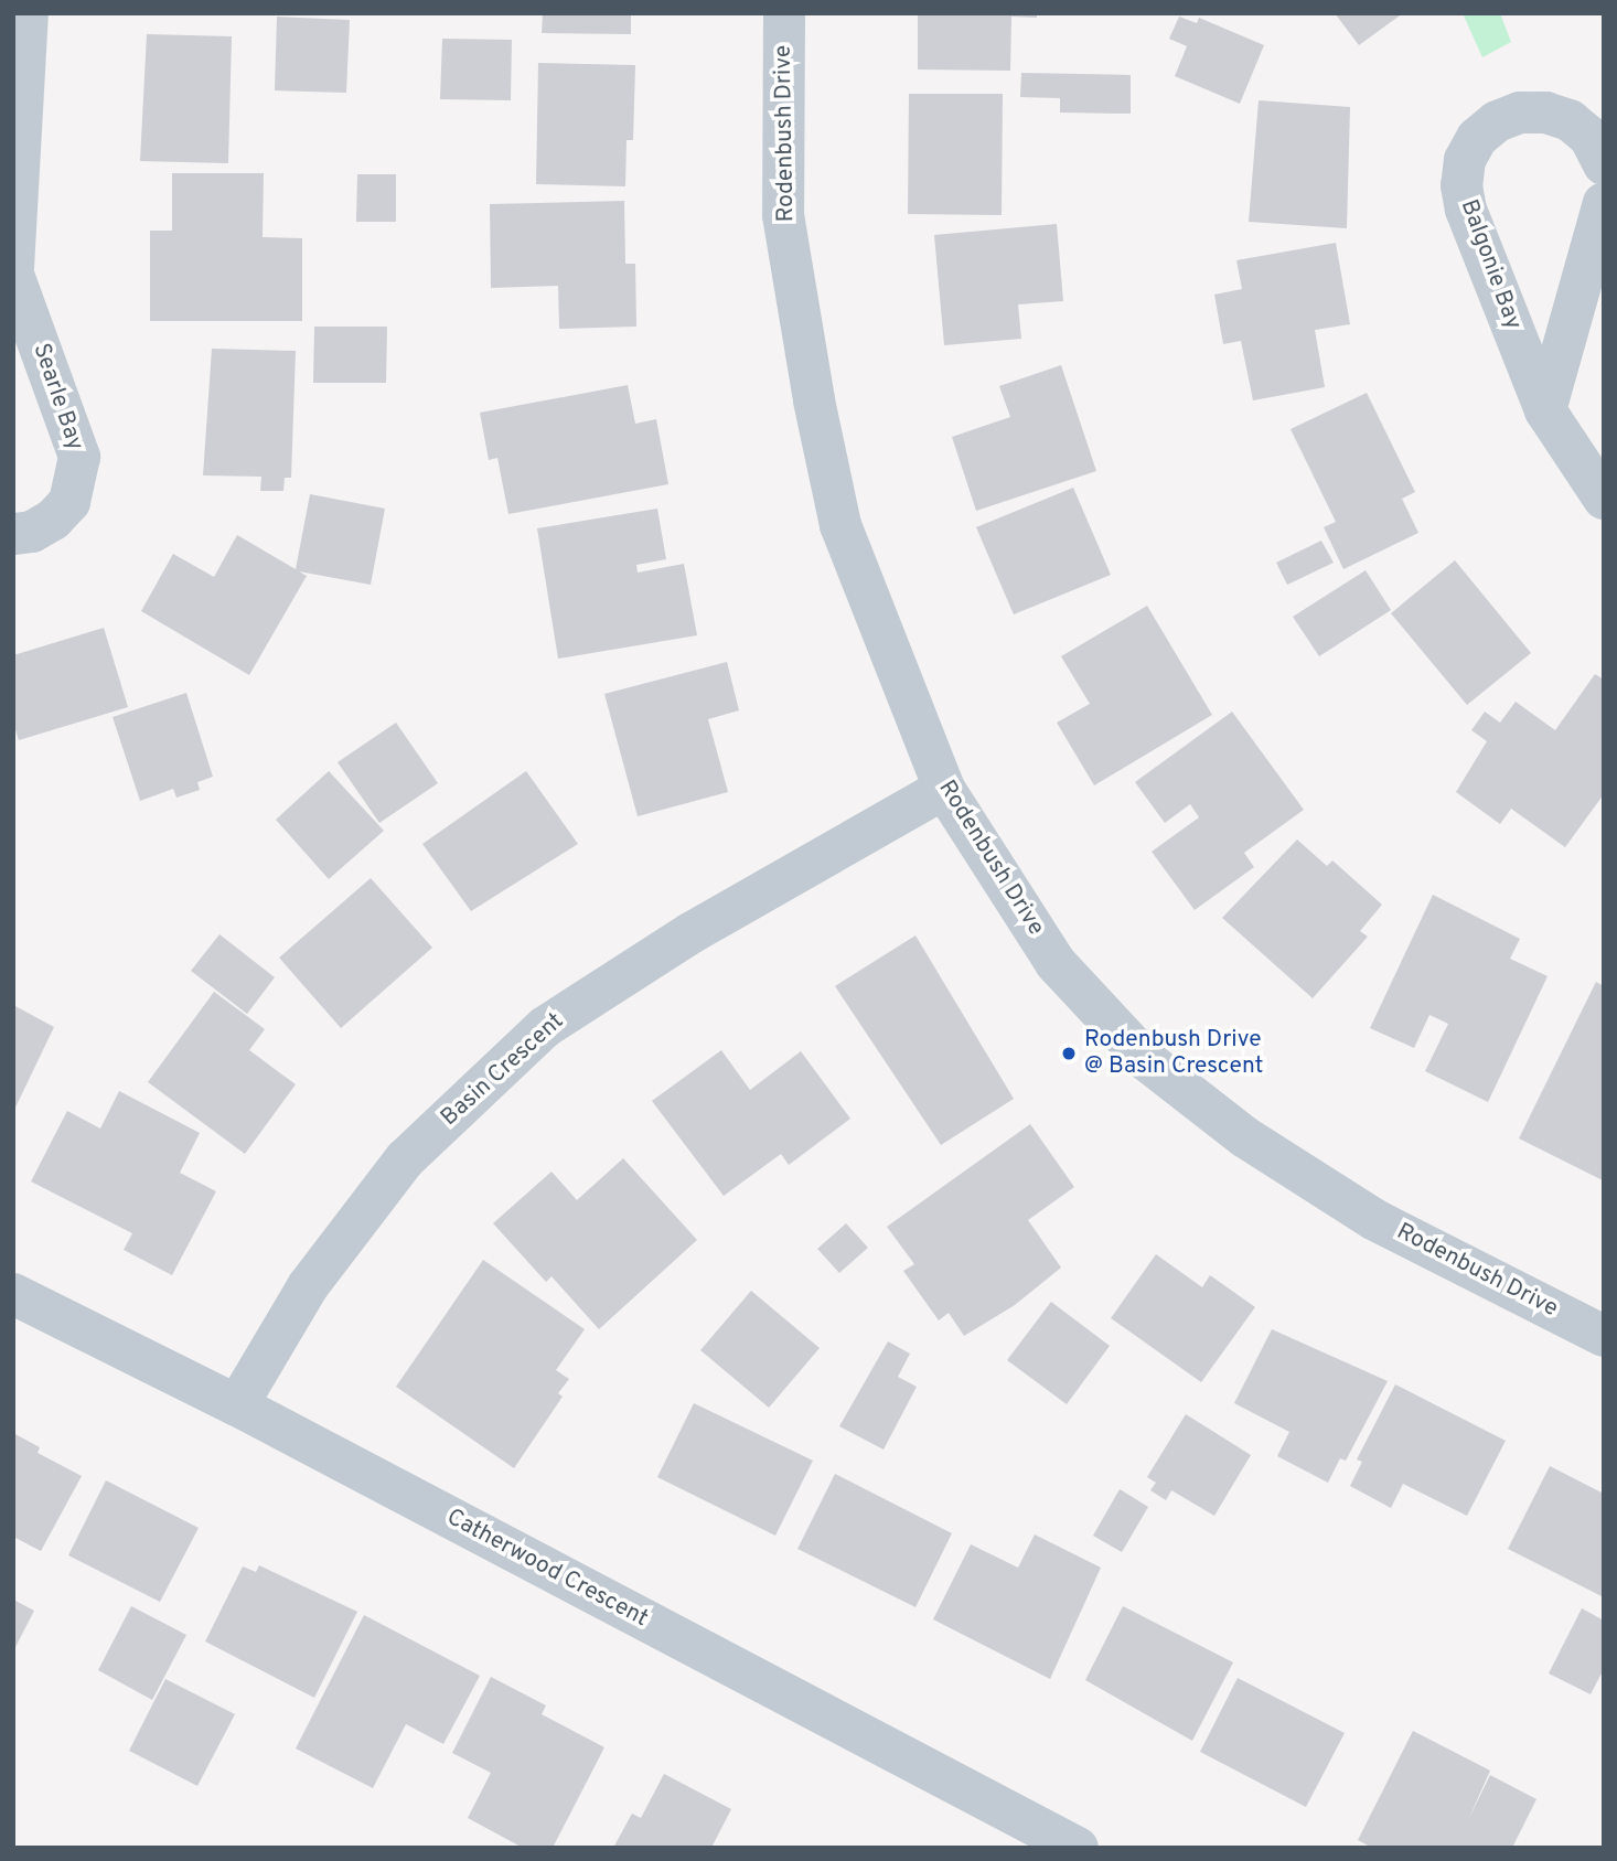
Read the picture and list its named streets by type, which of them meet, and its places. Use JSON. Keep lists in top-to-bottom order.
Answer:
{
  "streets": {
    "street": [
      "Rodenbush Drive",
      "Balgonie Bay",
      "Searle Bay",
      "Basin Crescent",
      "Catherwood Crescent"
    ]
  },
  "crossings": [
    ["Rodenbush Drive", "Basin Crescent"],
    ["Basin Crescent", "Catherwood Crescent"]
  ],
  "places": ["Rodenbush Drive @ Basin Crescent"]
}
